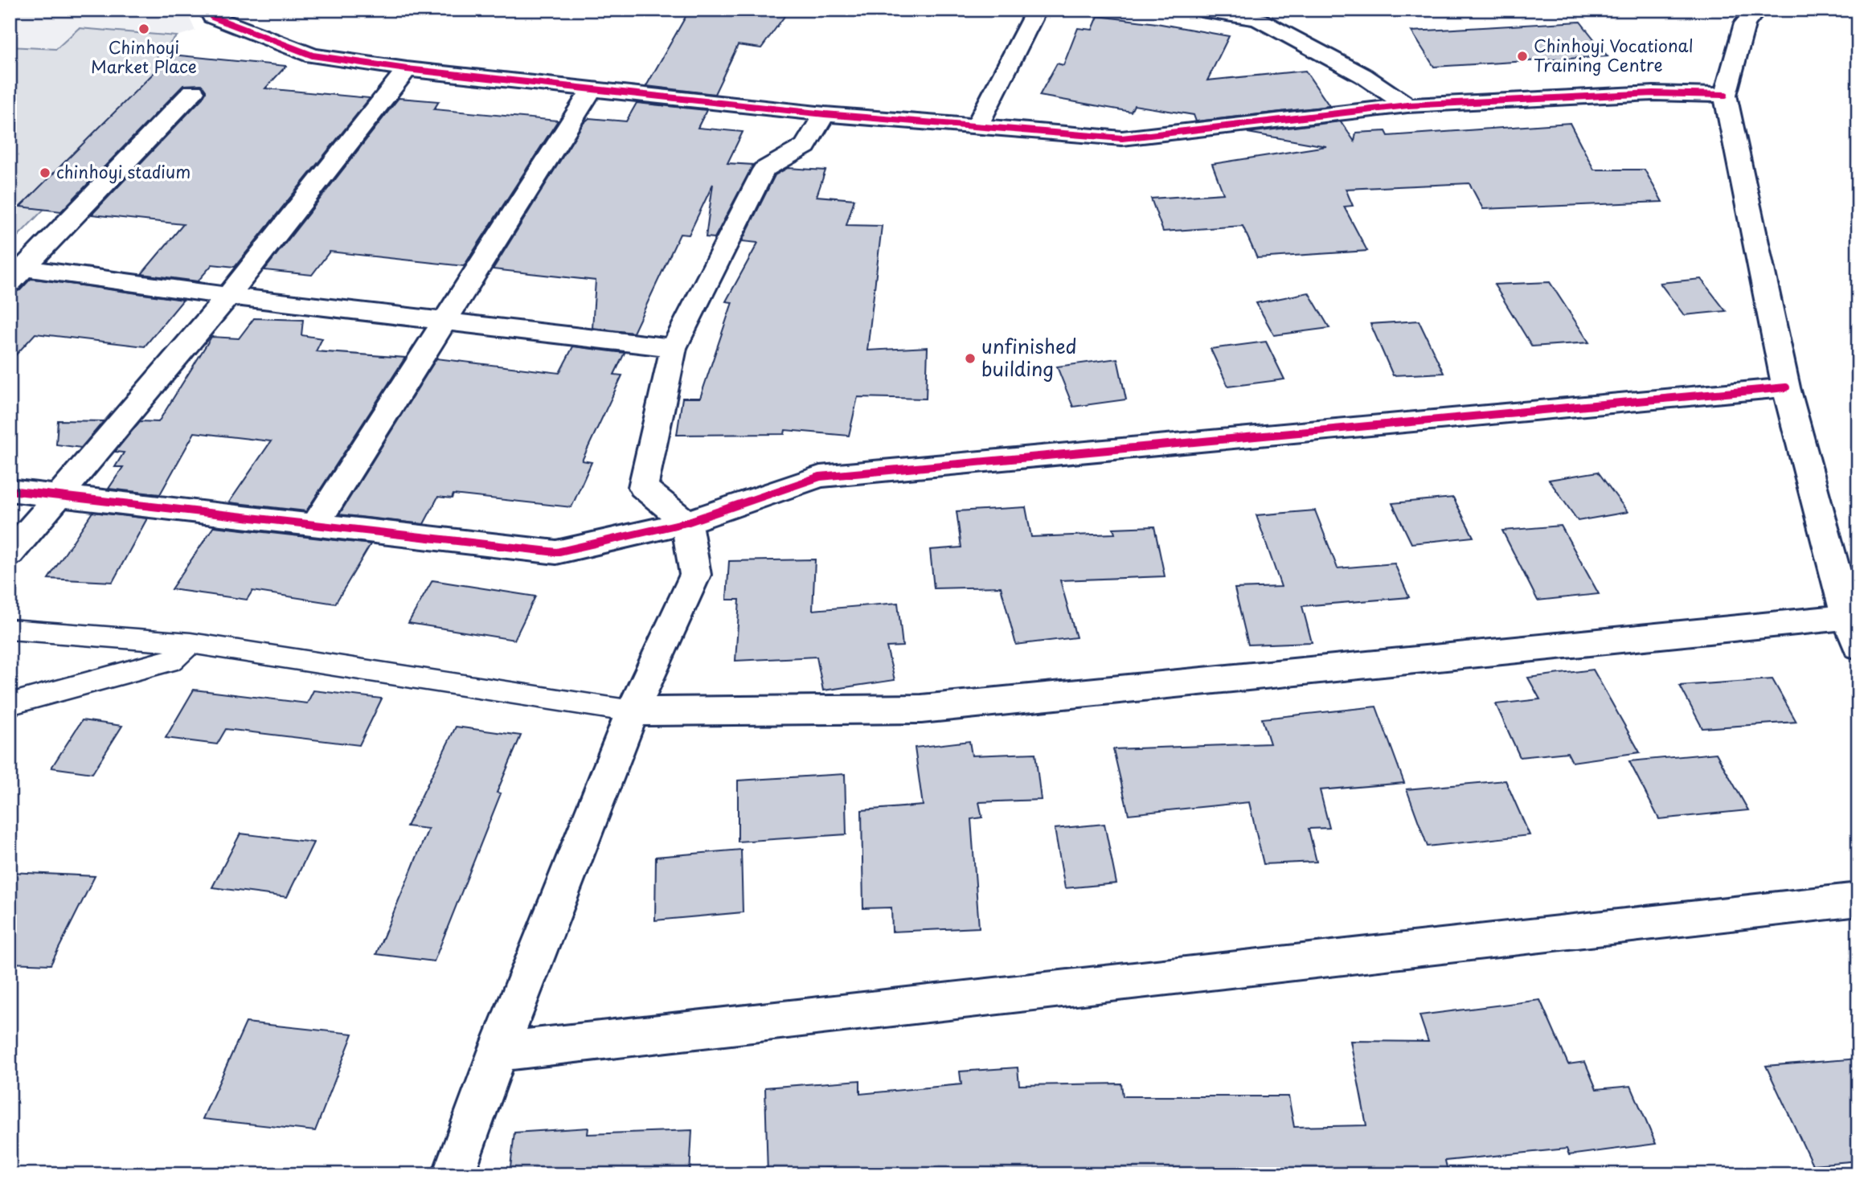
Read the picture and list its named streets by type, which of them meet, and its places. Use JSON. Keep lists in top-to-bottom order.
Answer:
{
  "places": [
    "Chinhoyi Market Place",
    "Chinhoyi Vocational Training Centre",
    "chinhoyi stadium",
    "unfinished building"
  ]
}
